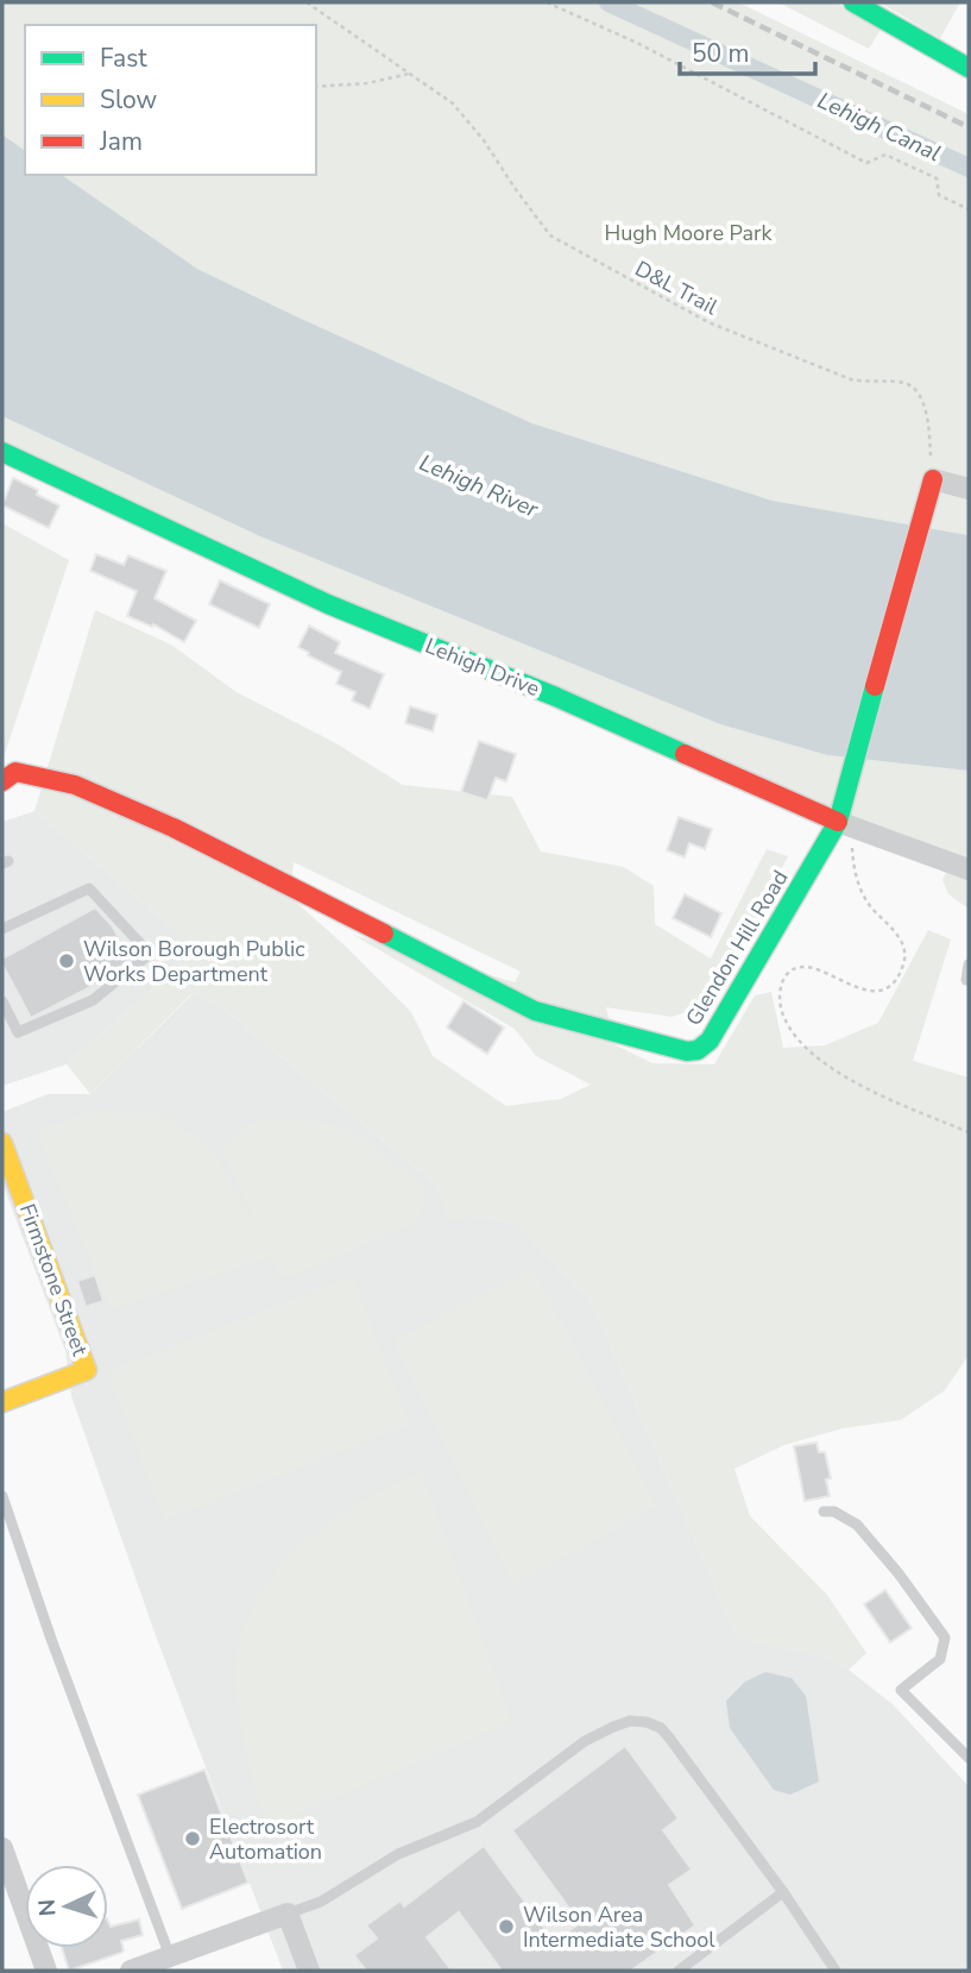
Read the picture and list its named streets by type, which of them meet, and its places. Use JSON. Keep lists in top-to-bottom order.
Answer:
{
  "streets": {
    "street": ["Lehigh Drive", "Glendon Hill Road", "Firmstone Street"],
    "path": ["D&L Trail"]
  },
  "crossings": [
    ["Lehigh Drive", "Glendon Hill Road"]
  ],
  "water": ["Lehigh Canal", "Lehigh River"],
  "parks": ["Hugh Moore Park"],
  "places": ["Wilson Borough Public Works Department", "Electrosort Automation", "Wilson Area Intermediate School"],
  "legend": ["Fast", "Slow", "Jam"],
  "scale_bar": "50 m",
  "north": "left"
}
